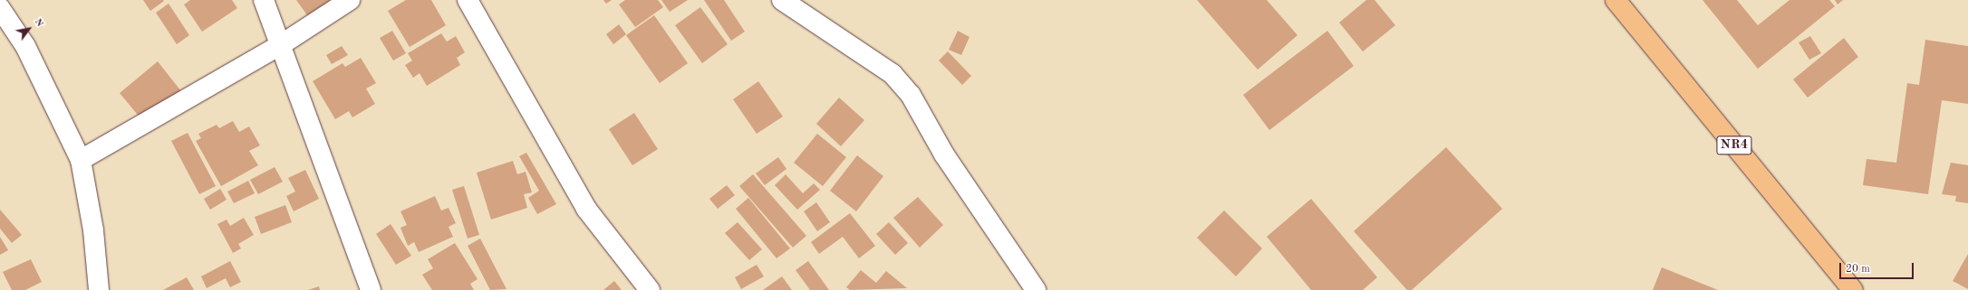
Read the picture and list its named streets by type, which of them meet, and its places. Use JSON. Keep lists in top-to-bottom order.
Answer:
{
  "streets": {
    "highway": ["NR4"]
  },
  "scale_bar": "20 m",
  "north": "top right"
}
